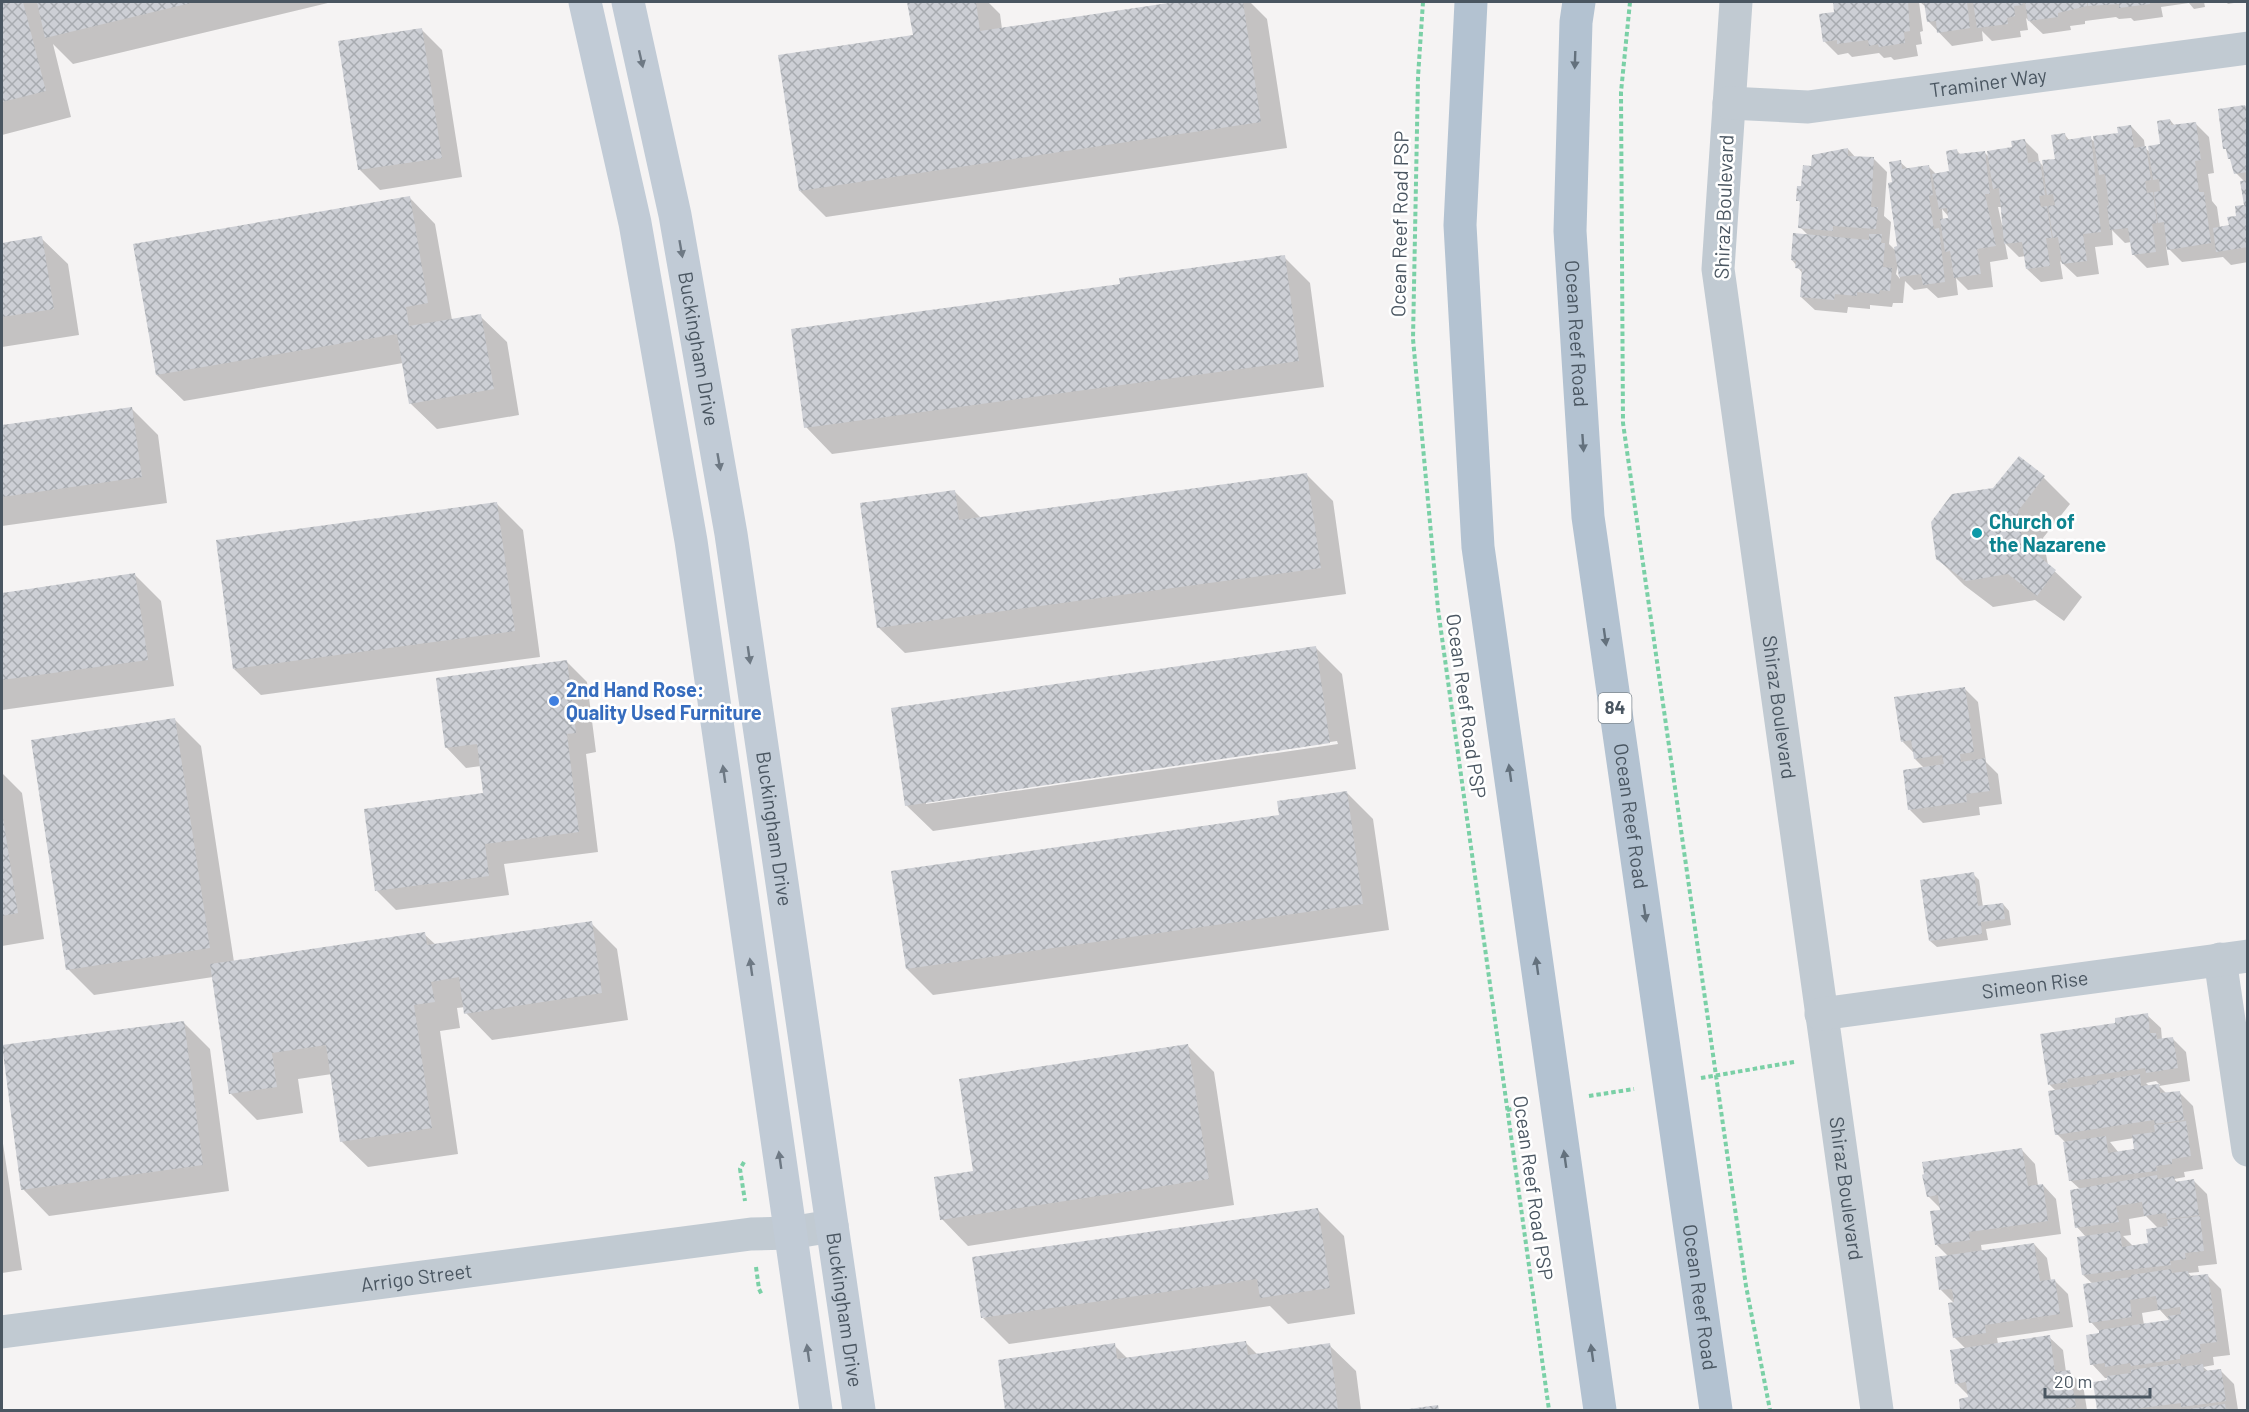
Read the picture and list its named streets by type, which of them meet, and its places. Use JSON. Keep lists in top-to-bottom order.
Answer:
{
  "streets": {
    "main road": ["Ocean Reef Road", "84"],
    "street": [
      "Traminer Way",
      "Shiraz Boulevard",
      "Buckingham Drive",
      "Simeon Rise",
      "Arrigo Street"
    ],
    "path": ["Ocean Reef Road PSP"]
  },
  "crossings": [
    ["Traminer Way", "Shiraz Boulevard"],
    ["Shiraz Boulevard", "Simeon Rise"],
    ["Buckingham Drive", "Arrigo Street"]
  ],
  "places": ["Church of the Nazarene", "2nd Hand Rose: Quality Used Furniture"],
  "scale_bar": "20 m"
}
